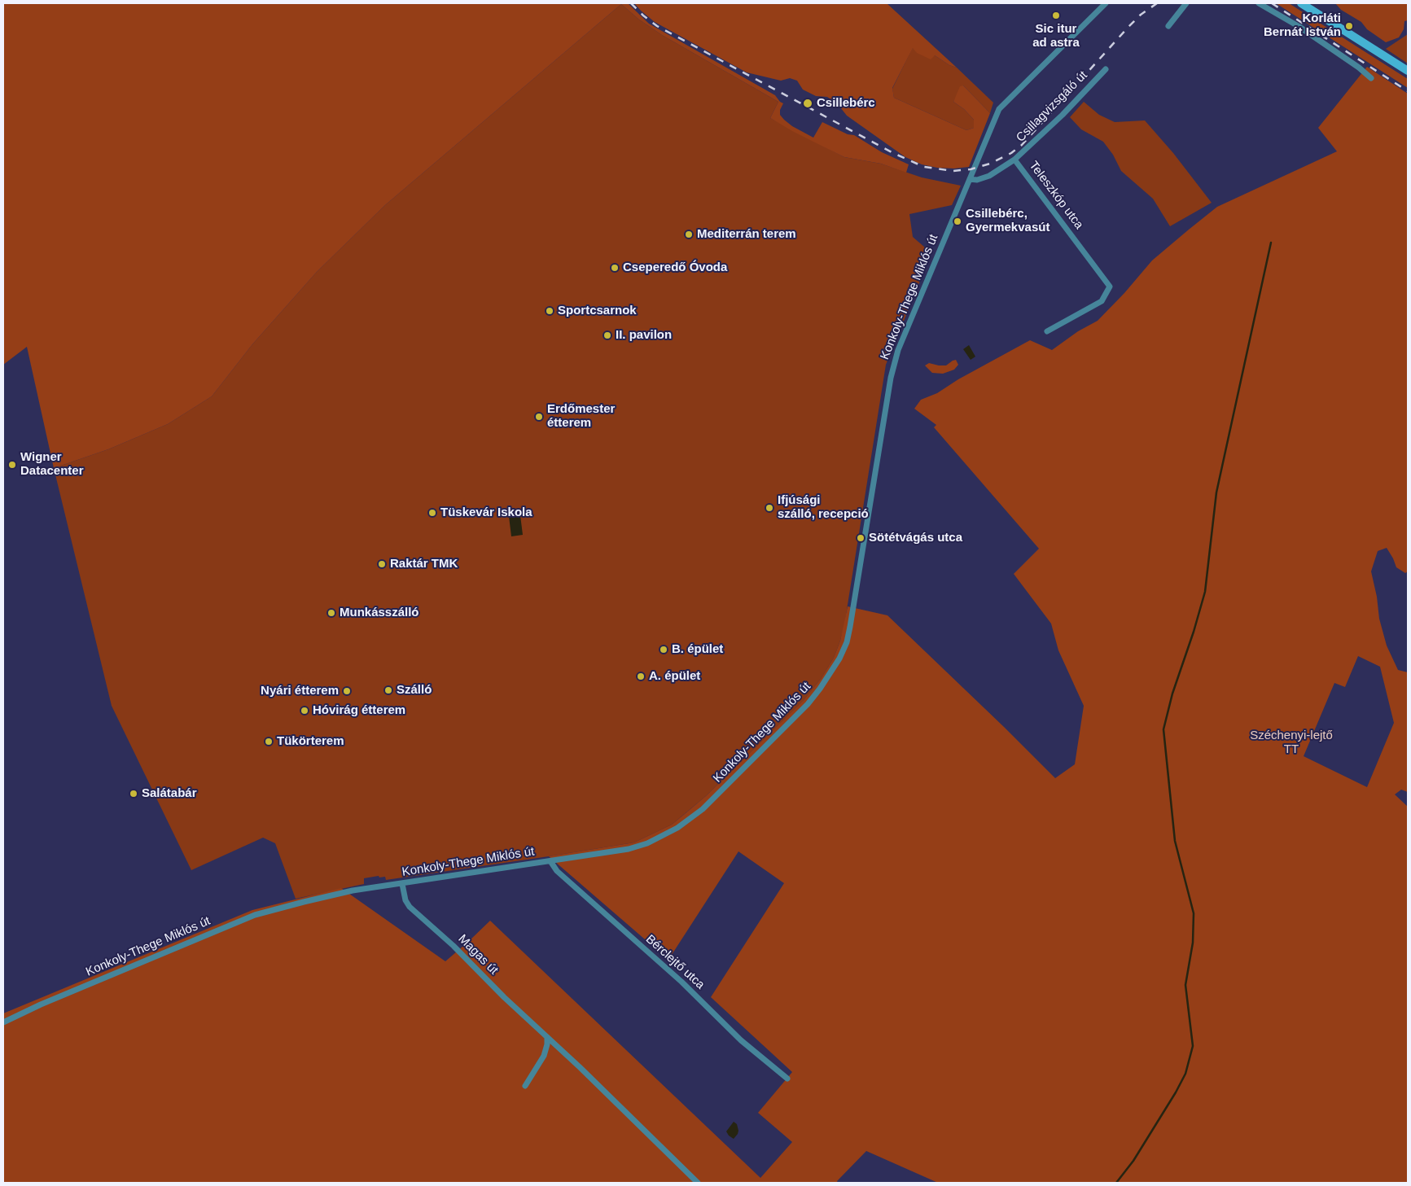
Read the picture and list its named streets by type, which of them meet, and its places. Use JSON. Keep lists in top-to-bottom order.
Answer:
{
  "streets": {
    "street": [
      "Csillagvizsgáló út",
      "Teleszkóp utca",
      "Konkoly-Thege Miklós út",
      "Magas út",
      "Bérclejtő utca"
    ]
  },
  "crossings": [
    ["Csillagvizsgáló út", "Teleszkóp utca"],
    ["Teleszkóp utca", "Konkoly-Thege Miklós út"],
    ["Konkoly-Thege Miklós út", "Magas út"],
    ["Konkoly-Thege Miklós út", "Bérclejtő utca"]
  ],
  "parks": ["Széchenyi-lejtő TT"],
  "places": [
    "Sic itur ad astra",
    "Korláti Bernát István",
    "Csillebérc",
    "Csillebérc, Gyermekvasút",
    "Mediterrán terem",
    "Cseperedő Óvoda",
    "Sportcsarnok",
    "II. pavilon",
    "Erdőmester étterem",
    "Wigner Datacenter",
    "Ifjúsági szálló, recepció",
    "Tüskevár Iskola",
    "Sötétvágás utca",
    "Raktár TMK",
    "Munkásszálló",
    "B. épület",
    "A. épület",
    "Szálló",
    "Nyári étterem",
    "Hóvirág étterem",
    "Tükörterem",
    "Salátabár"
  ]
}
